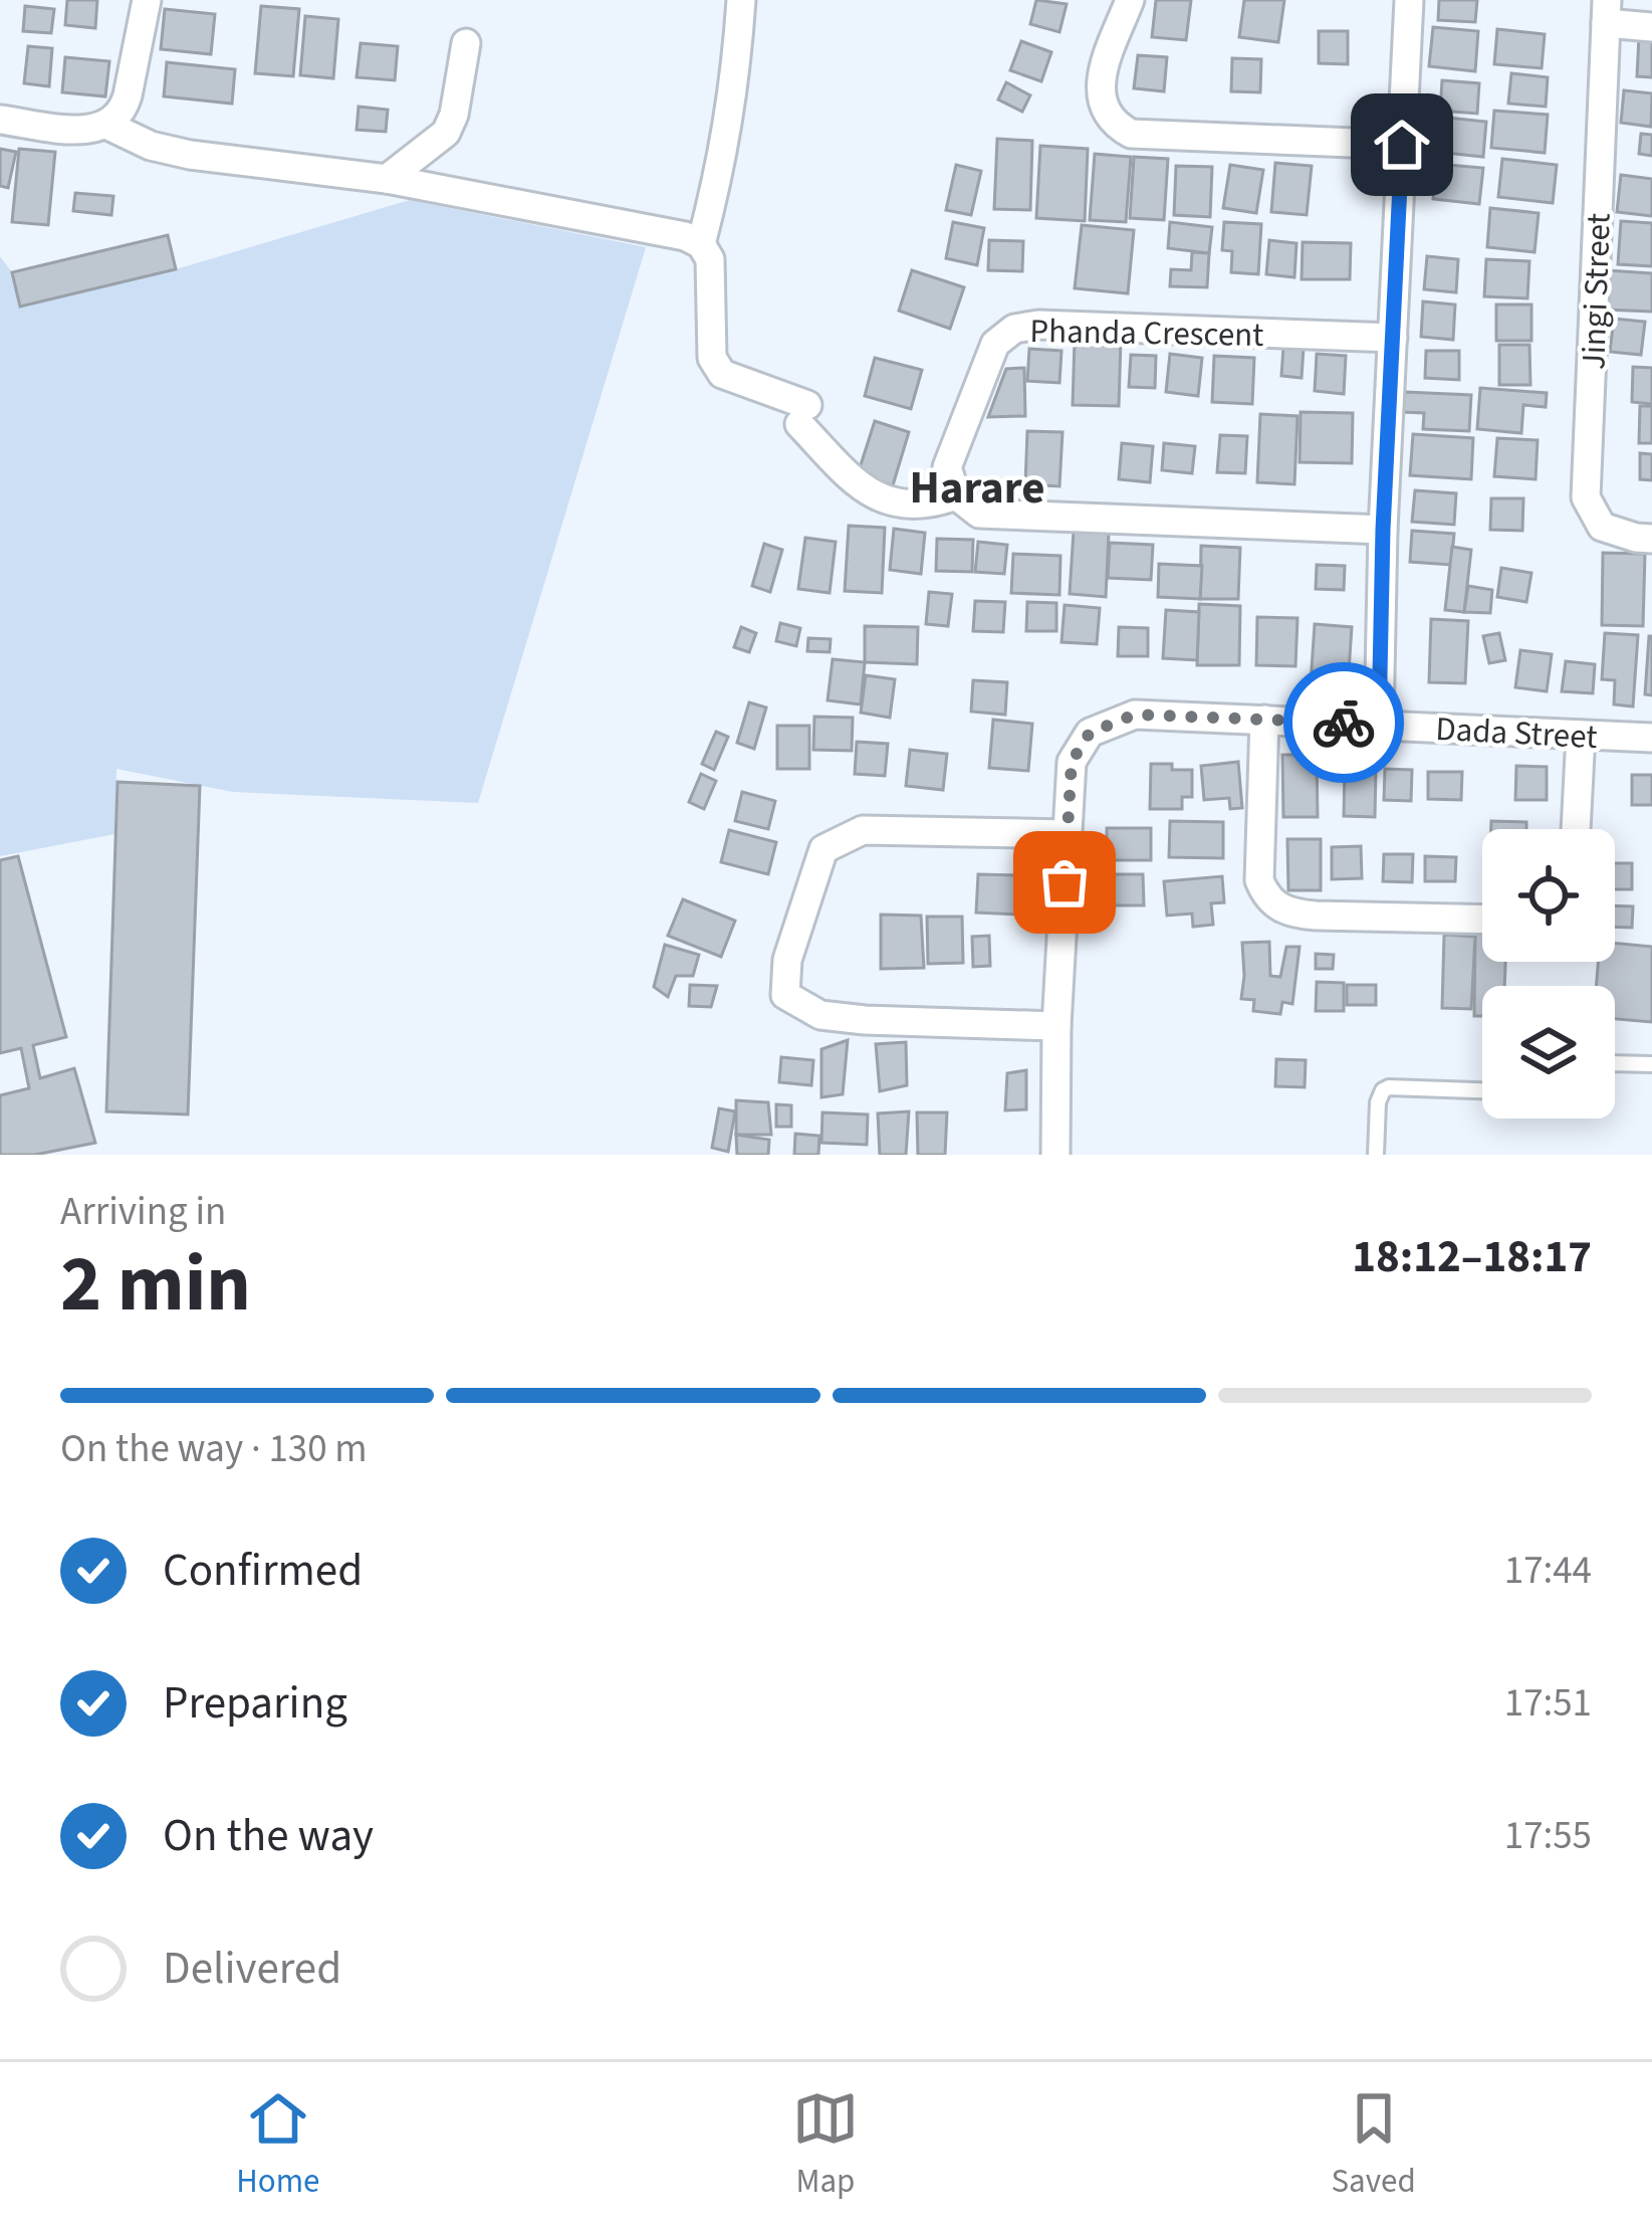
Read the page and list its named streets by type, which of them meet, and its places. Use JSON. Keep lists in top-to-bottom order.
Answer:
{
  "streets": {
    "street": ["Jingi Street", "Phanda Crescent", "Dada Street"]
  },
  "districts": ["Harare"],
  "page": {
    "heading": ["2 min", "Arriving in", "18:12–18:17"],
    "bar": "On the way · 130 m",
    "list": [
      ["Confirmed", "17:44"],
      ["Preparing", "17:51"],
      ["On the way", "17:55"],
      "Delivered"
    ],
    "tabs": ["Home", "Map", "Saved"]
  }
}
